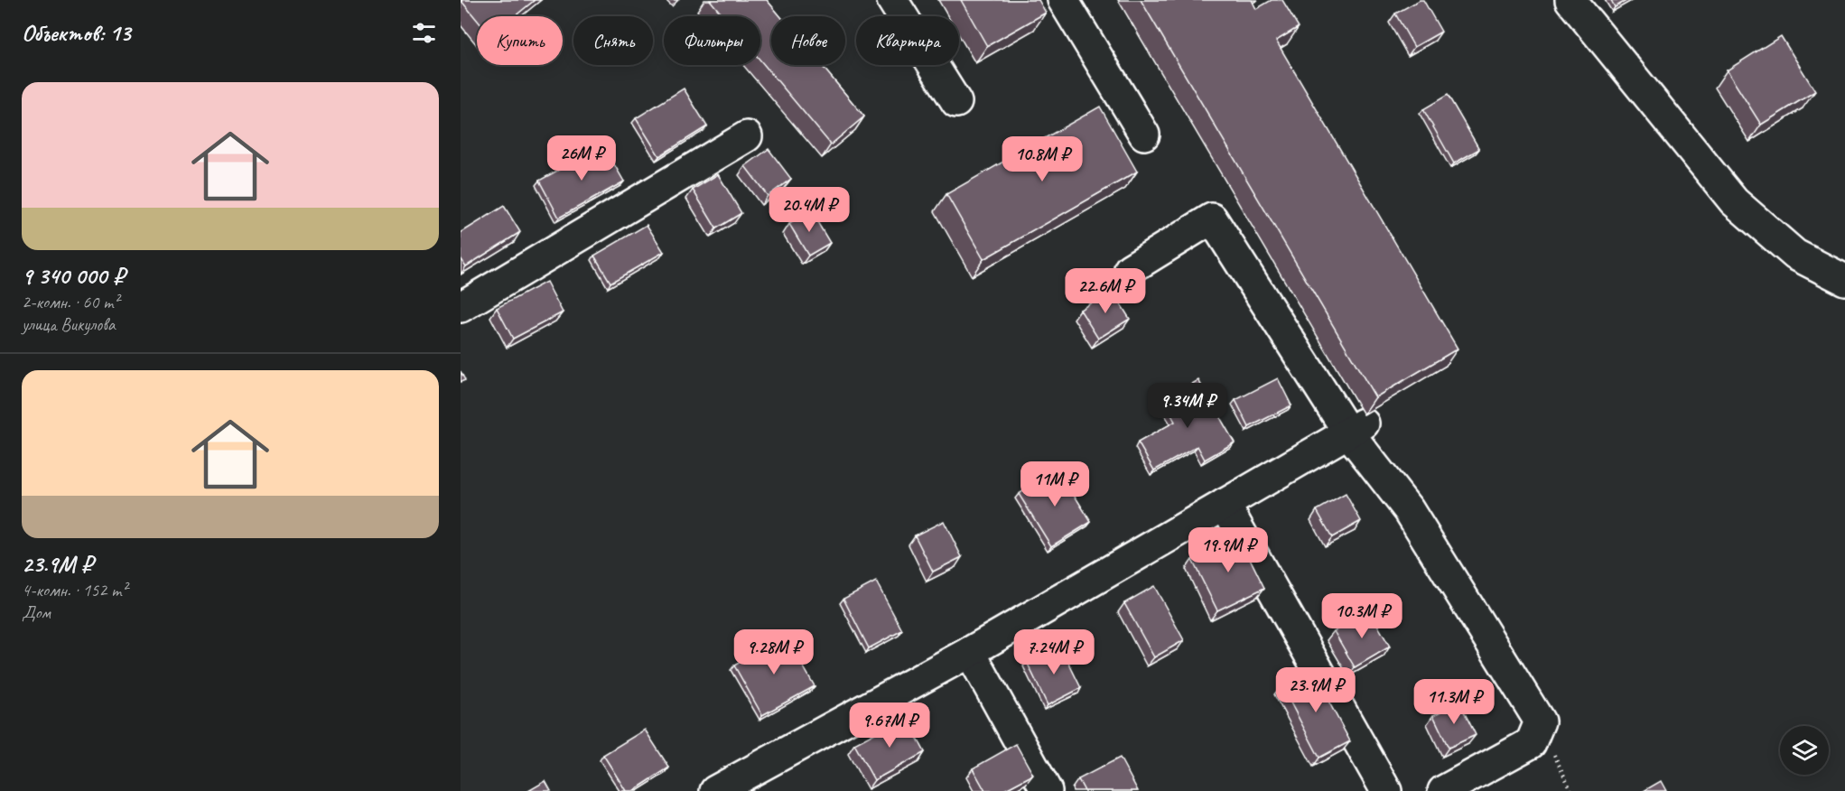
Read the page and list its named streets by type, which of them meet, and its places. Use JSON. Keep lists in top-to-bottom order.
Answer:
{
  "page": {
    "heading": "Объектов: 13",
    "chip": [
      "Купить",
      "Снять",
      "Фильтры",
      "Новое",
      "Квартира"
    ],
    "list": [
      {
        "name": "9 340 000 ₽",
        "note": "2-комн. · 60 m² · улица Викулова"
      },
      {
        "name": "23.9M ₽",
        "note": "4-комн. · 152 m² · Дом"
      }
    ],
    "price": [
      "26M ₽",
      "10.8M ₽",
      "20.4M ₽",
      "22.6M ₽",
      "9.34M ₽",
      "11M ₽",
      "19.9M ₽",
      "10.3M ₽",
      "9.28M ₽",
      "7.24M ₽",
      "23.9M ₽",
      "11.3M ₽",
      "9.67M ₽"
    ]
  }
}
